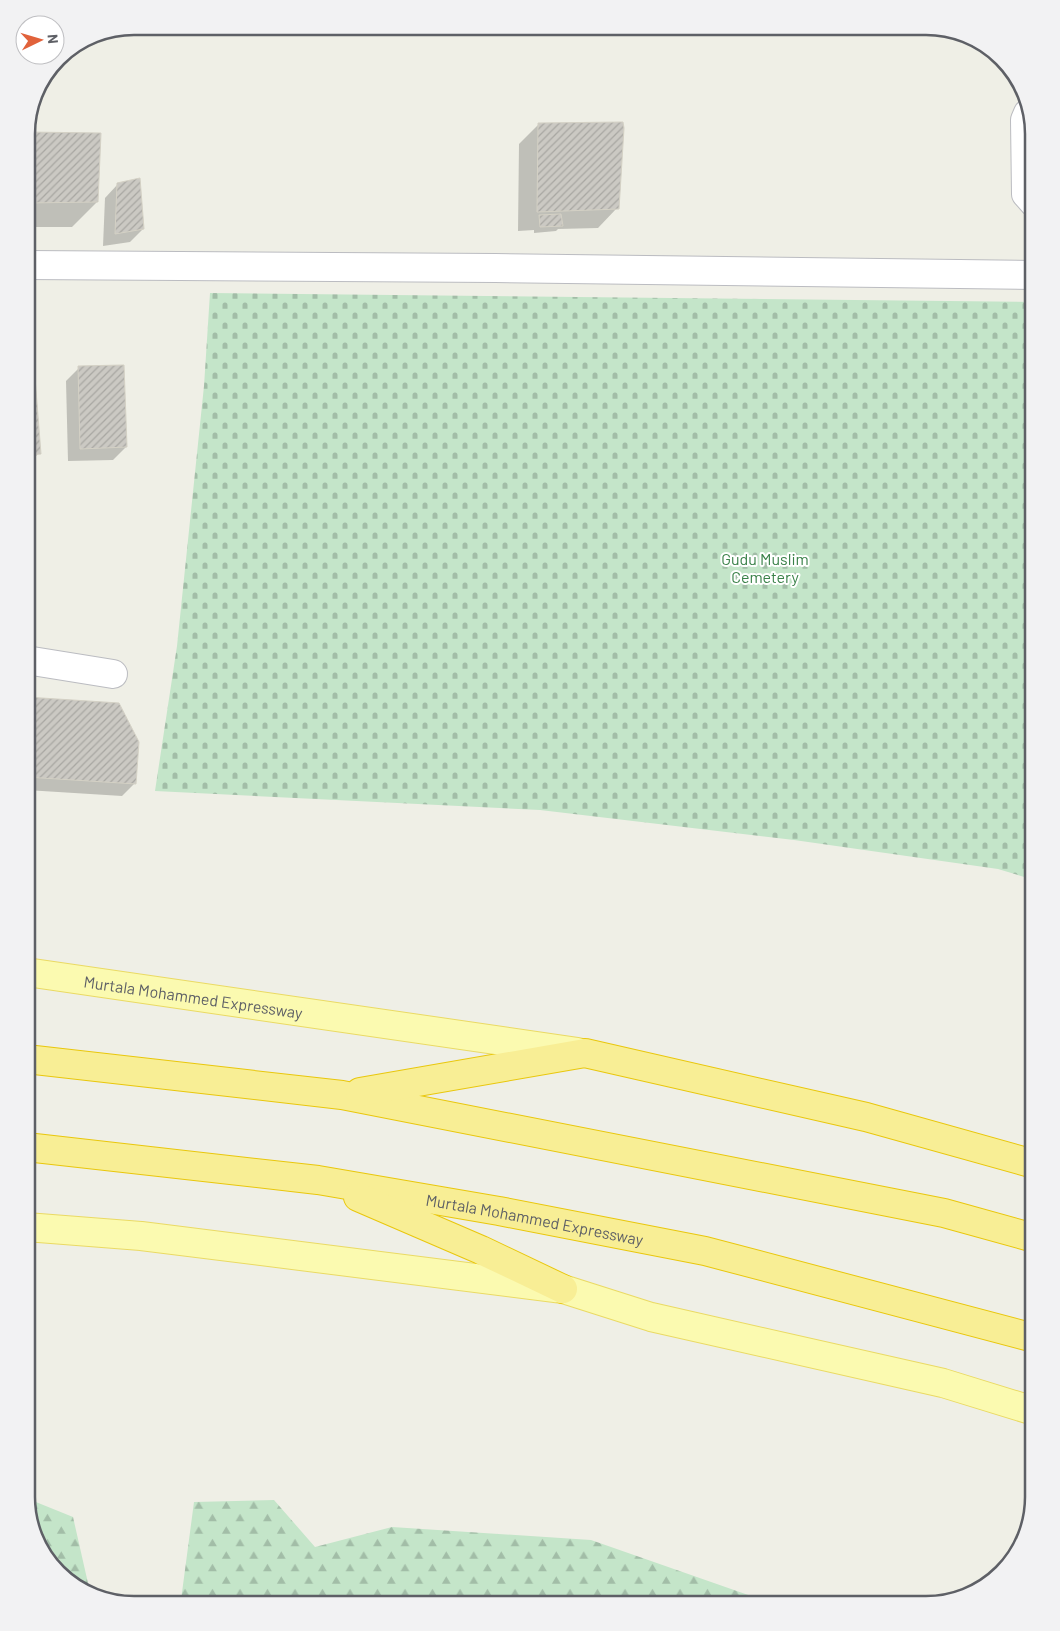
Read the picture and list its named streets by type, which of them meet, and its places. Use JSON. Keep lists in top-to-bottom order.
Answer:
{
  "streets": {
    "highway": ["Murtala Mohammed Expressway"]
  },
  "parks": ["Gudu Muslim Cemetery"],
  "north": "right"
}
